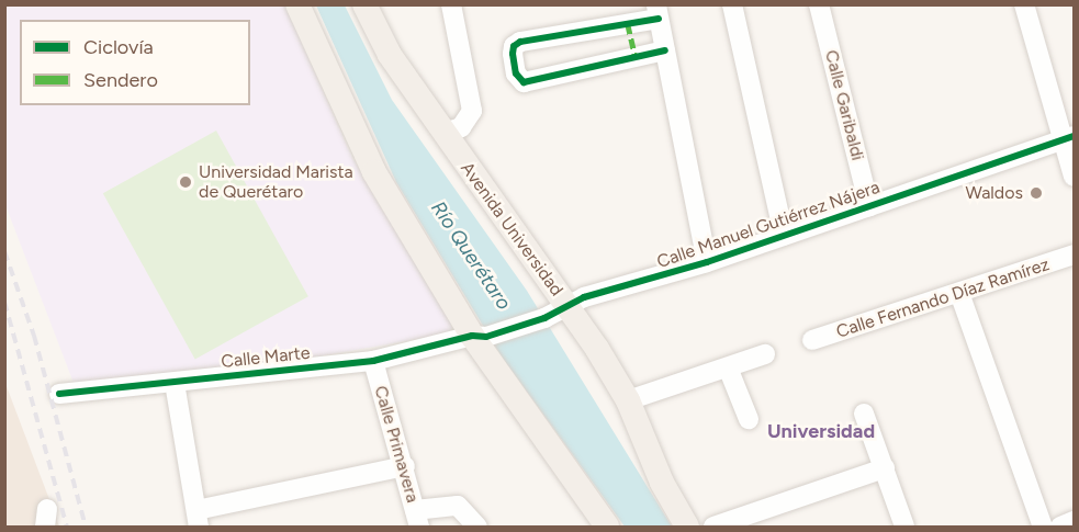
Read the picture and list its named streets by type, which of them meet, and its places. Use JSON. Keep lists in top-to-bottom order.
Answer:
{
  "streets": {
    "main road": ["Avenida Universidad"],
    "street": [
      "Calle Garibaldi",
      "Calle Manuel Gutiérrez Nájera",
      "Calle Fernando Díaz Ramírez",
      "Calle Marte",
      "Calle Primavera"
    ]
  },
  "crossings": [
    ["Calle Garibaldi", "Calle Manuel Gutiérrez Nájera"],
    ["Calle Manuel Gutiérrez Nájera", "Avenida Universidad"],
    ["Calle Manuel Gutiérrez Nájera", "Calle Marte"],
    ["Calle Marte", "Calle Primavera"]
  ],
  "districts": ["Universidad"],
  "water": ["Río Querétaro"],
  "places": ["Universidad Marista de Querétaro", "Waldos"],
  "legend": ["Ciclovía", "Sendero"]
}
